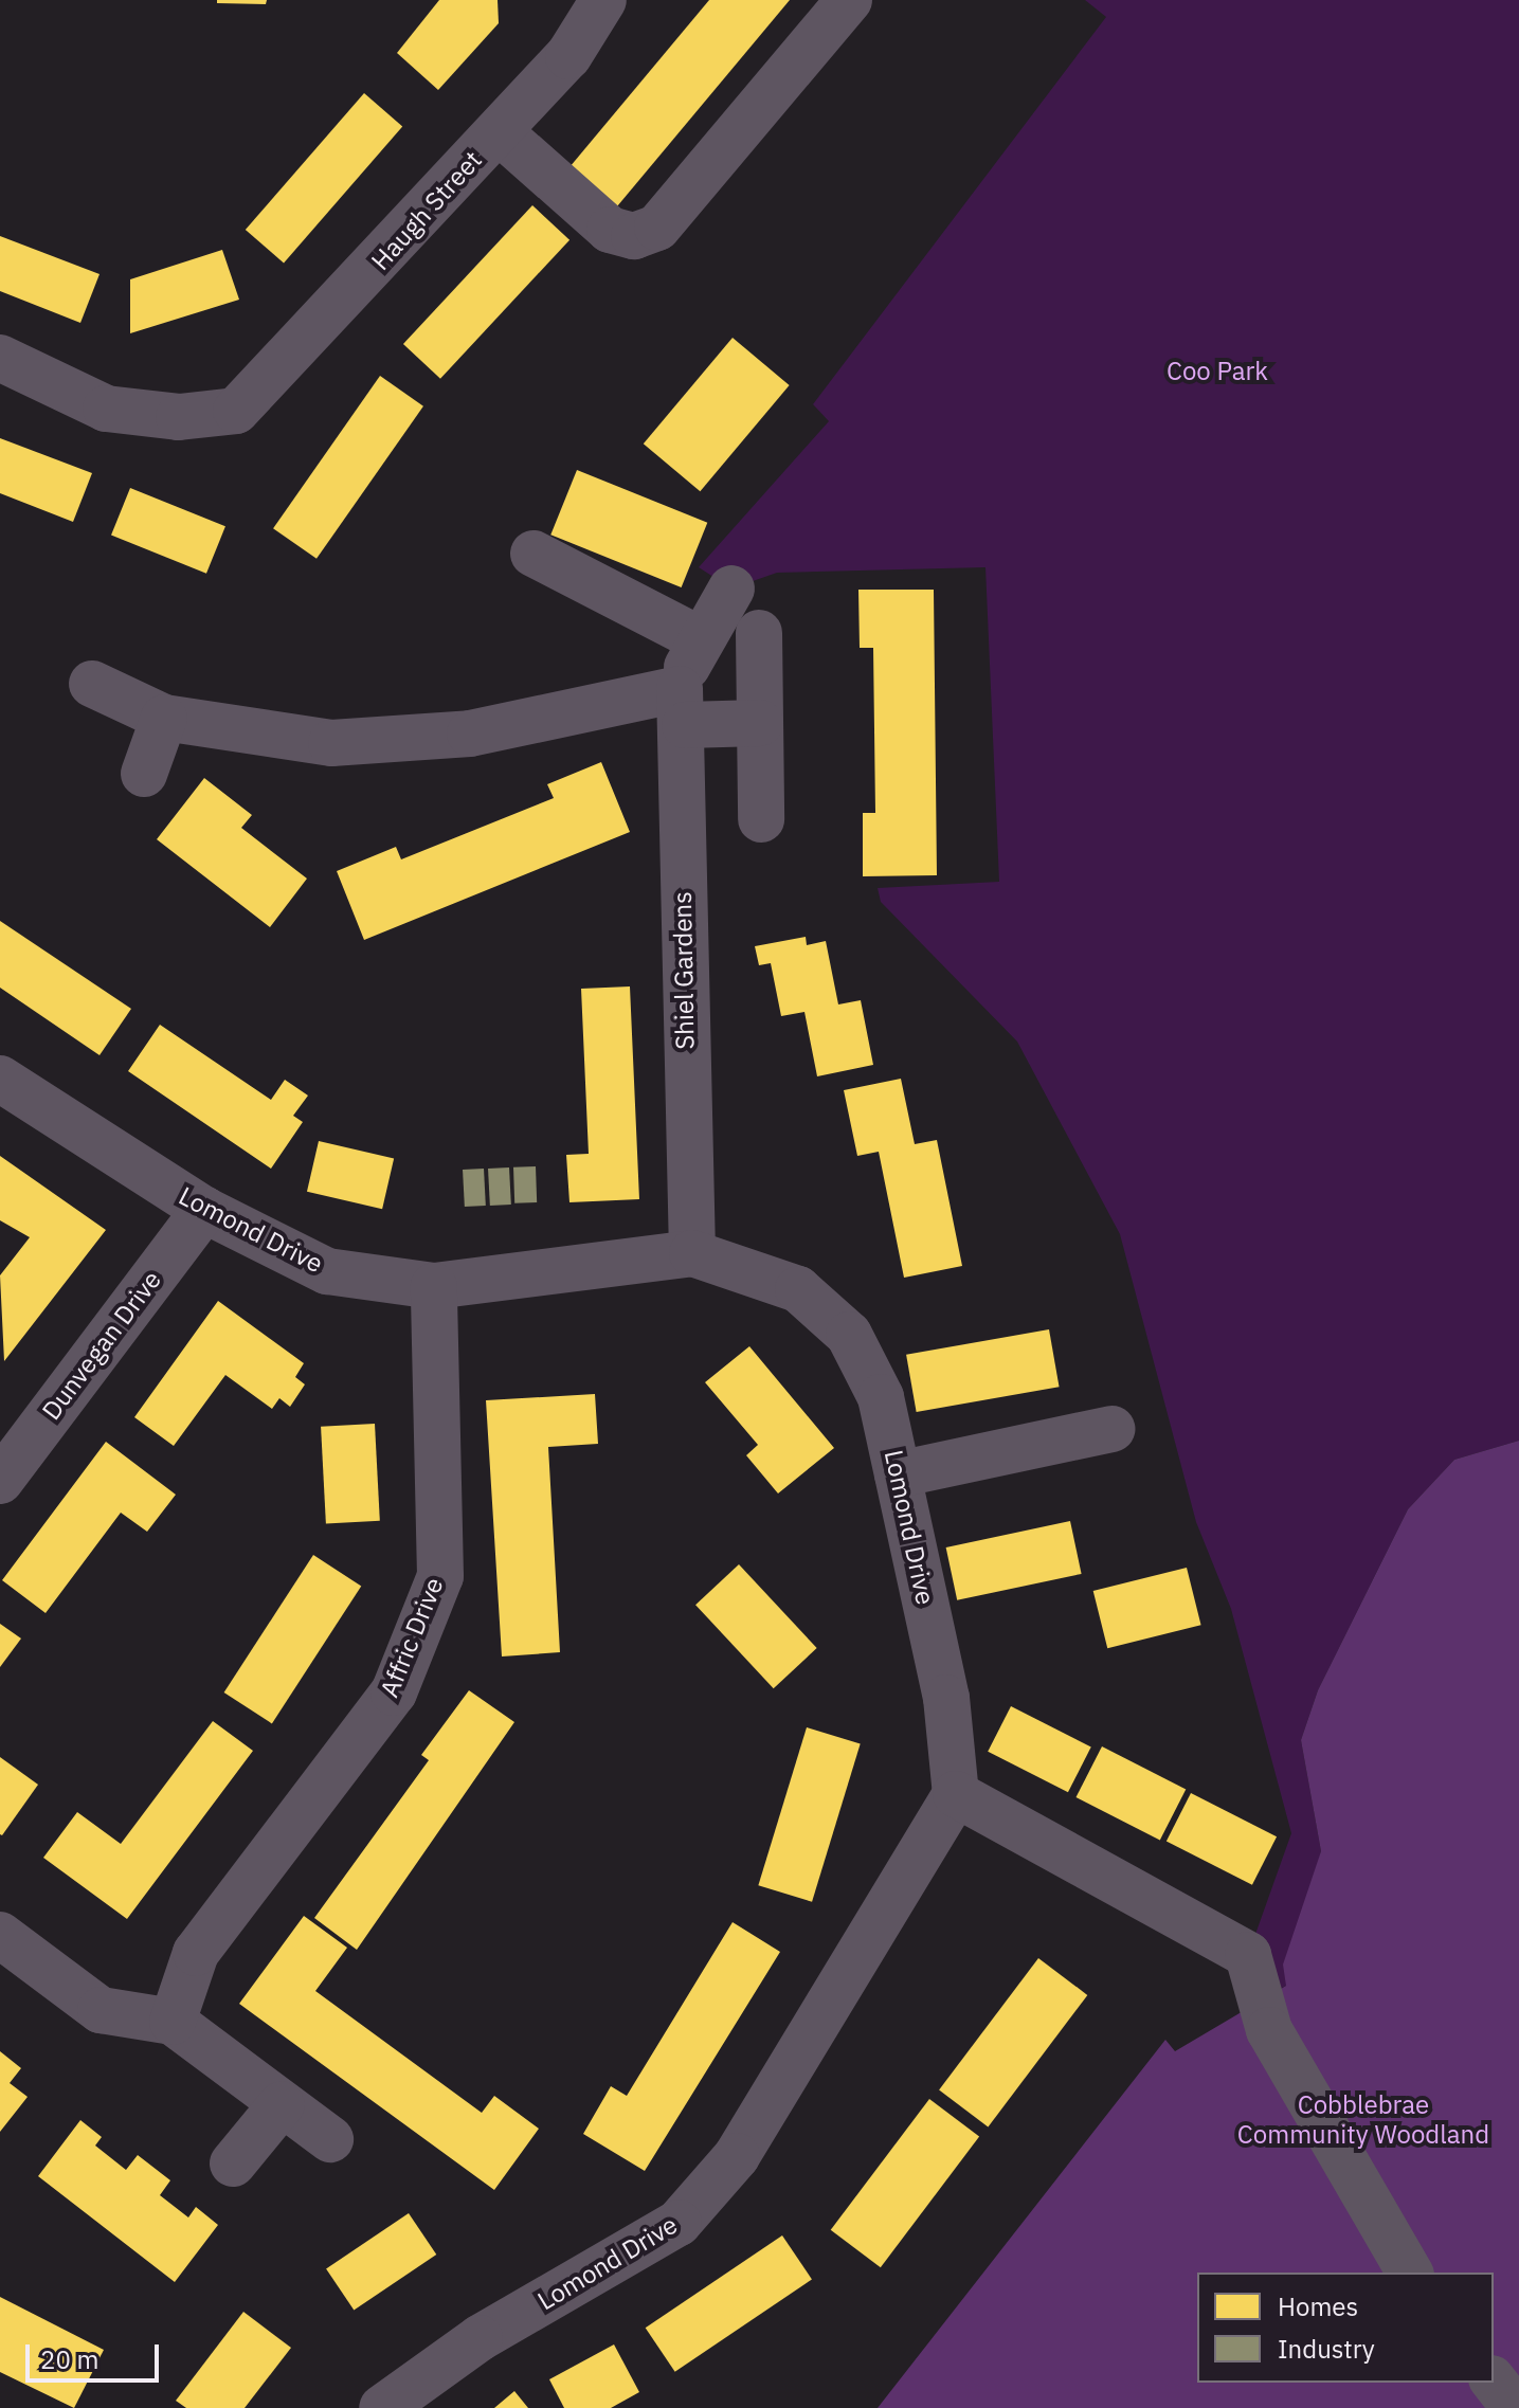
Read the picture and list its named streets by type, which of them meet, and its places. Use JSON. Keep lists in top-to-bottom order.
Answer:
{
  "streets": {
    "street": [
      "Haugh Street",
      "Shiel Gardens",
      "Lomond Drive",
      "Dunvegan Drive",
      "Affric Drive"
    ]
  },
  "crossings": [
    ["Shiel Gardens", "Lomond Drive"],
    ["Lomond Drive", "Dunvegan Drive"],
    ["Lomond Drive", "Affric Drive"]
  ],
  "parks": ["Coo Park", "Cobblebrae Community Woodland"],
  "legend": ["Homes", "Industry"],
  "scale_bar": "20 m"
}
